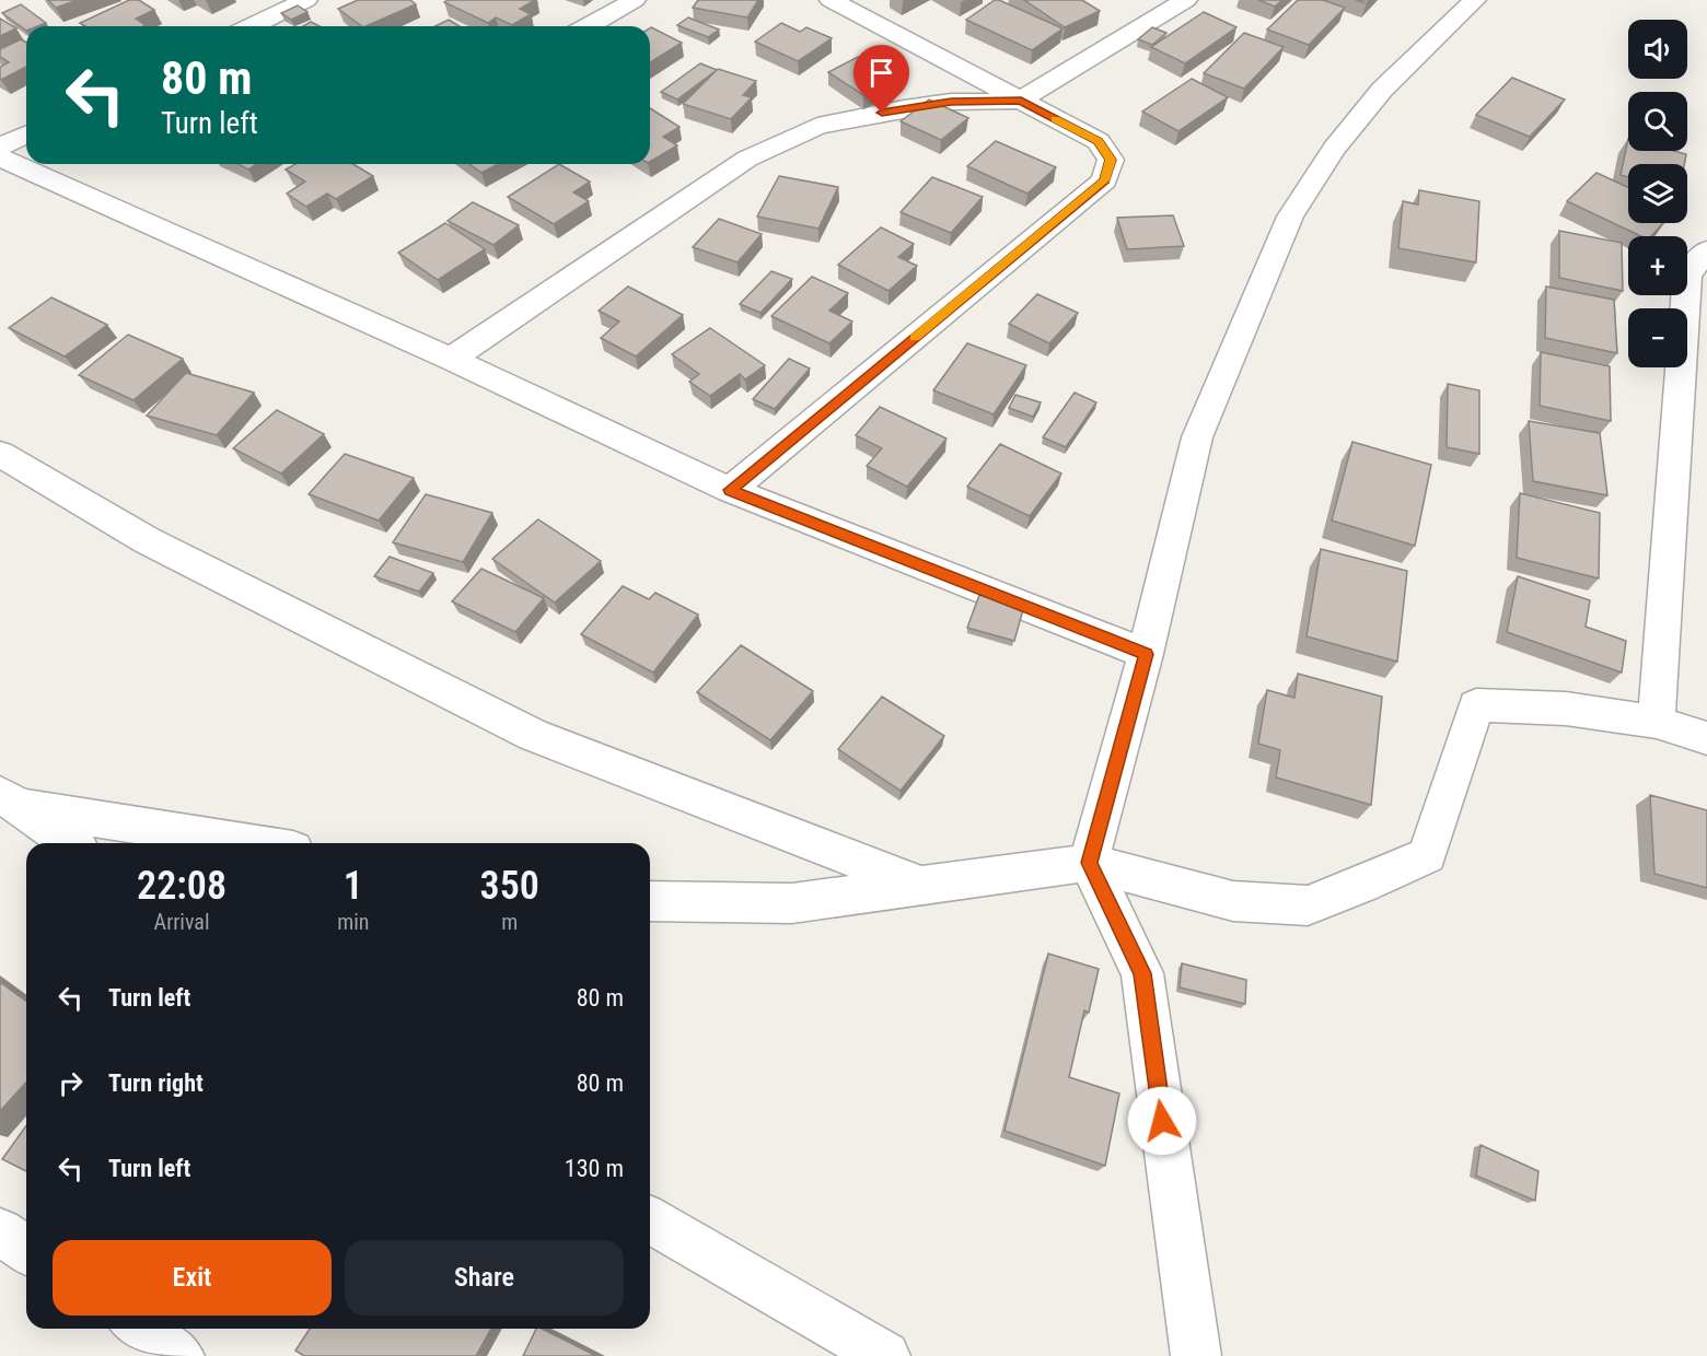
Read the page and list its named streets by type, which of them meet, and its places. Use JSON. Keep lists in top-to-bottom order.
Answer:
{
  "page": {
    "map_buttons": ["+", "−"],
    "turn": ["80 m", "Turn left"],
    "eta": [
      "22:08",
      "Arrival",
      "1",
      "min",
      "350",
      "m"
    ],
    "list": [
      {
        "name": "Turn left",
        "value": "80 m"
      },
      {
        "name": "Turn right",
        "value": "80 m"
      },
      {
        "name": "Turn left",
        "value": "130 m"
      }
    ],
    "buttons": ["Exit", "Share"]
  }
}
